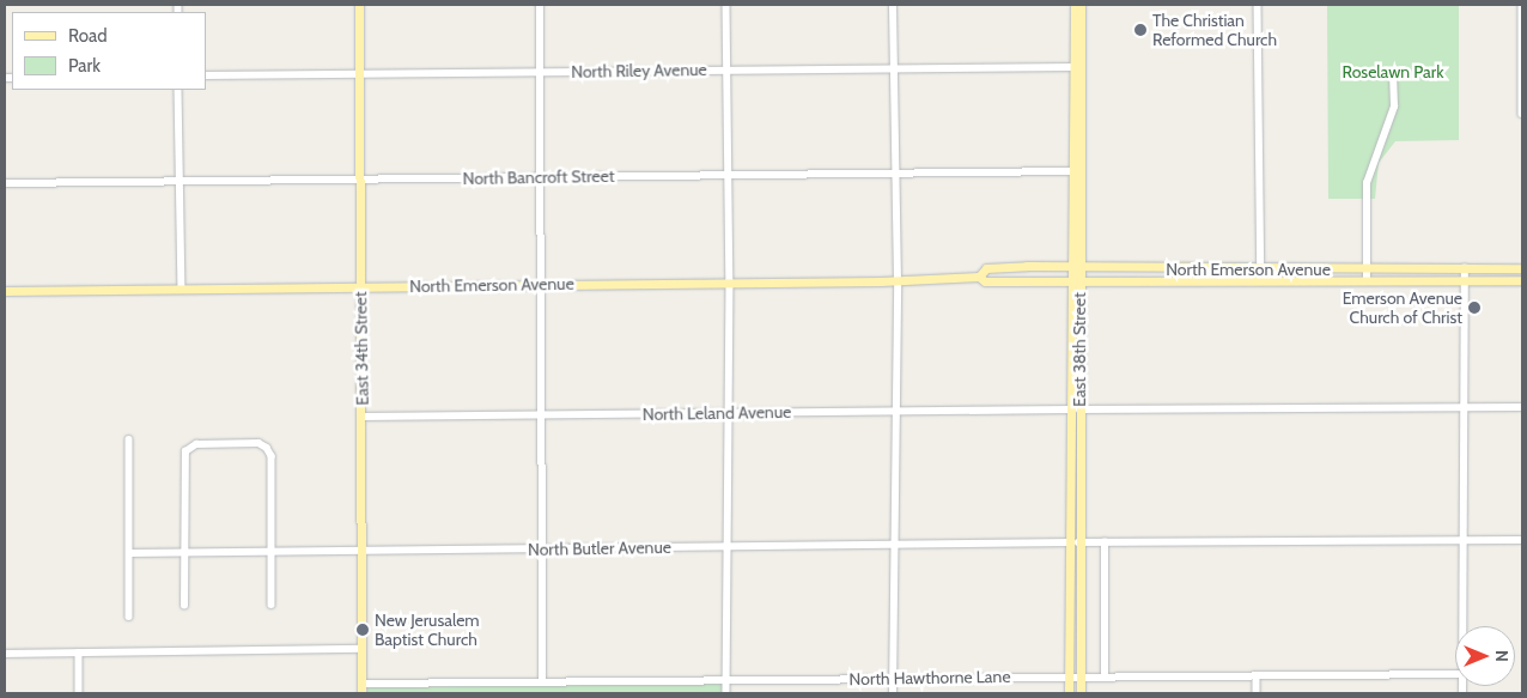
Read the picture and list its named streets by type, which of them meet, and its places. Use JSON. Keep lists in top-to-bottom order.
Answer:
{
  "streets": {
    "main road": ["North Emerson Avenue", "East 34th Street", "East 38th Street"],
    "street": [
      "North Riley Avenue",
      "North Bancroft Street",
      "North Leland Avenue",
      "North Butler Avenue",
      "North Hawthorne Lane"
    ]
  },
  "crossings": [
    ["North Riley Avenue", "East 34th Street"],
    ["North Riley Avenue", "East 38th Street"],
    ["North Bancroft Street", "East 34th Street"],
    ["North Bancroft Street", "East 38th Street"],
    ["North Emerson Avenue", "East 34th Street"],
    ["North Emerson Avenue", "East 38th Street"],
    ["East 34th Street", "North Leland Avenue"],
    ["East 34th Street", "North Butler Avenue"],
    ["East 34th Street", "North Hawthorne Lane"],
    ["East 38th Street", "North Leland Avenue"],
    ["East 38th Street", "North Butler Avenue"],
    ["East 38th Street", "North Hawthorne Lane"]
  ],
  "parks": ["Roselawn Park"],
  "places": ["The Christian Reformed Church", "Emerson Avenue Church of Christ", "New Jerusalem Baptist Church"],
  "legend": ["Road", "Park"],
  "north": "right"
}
